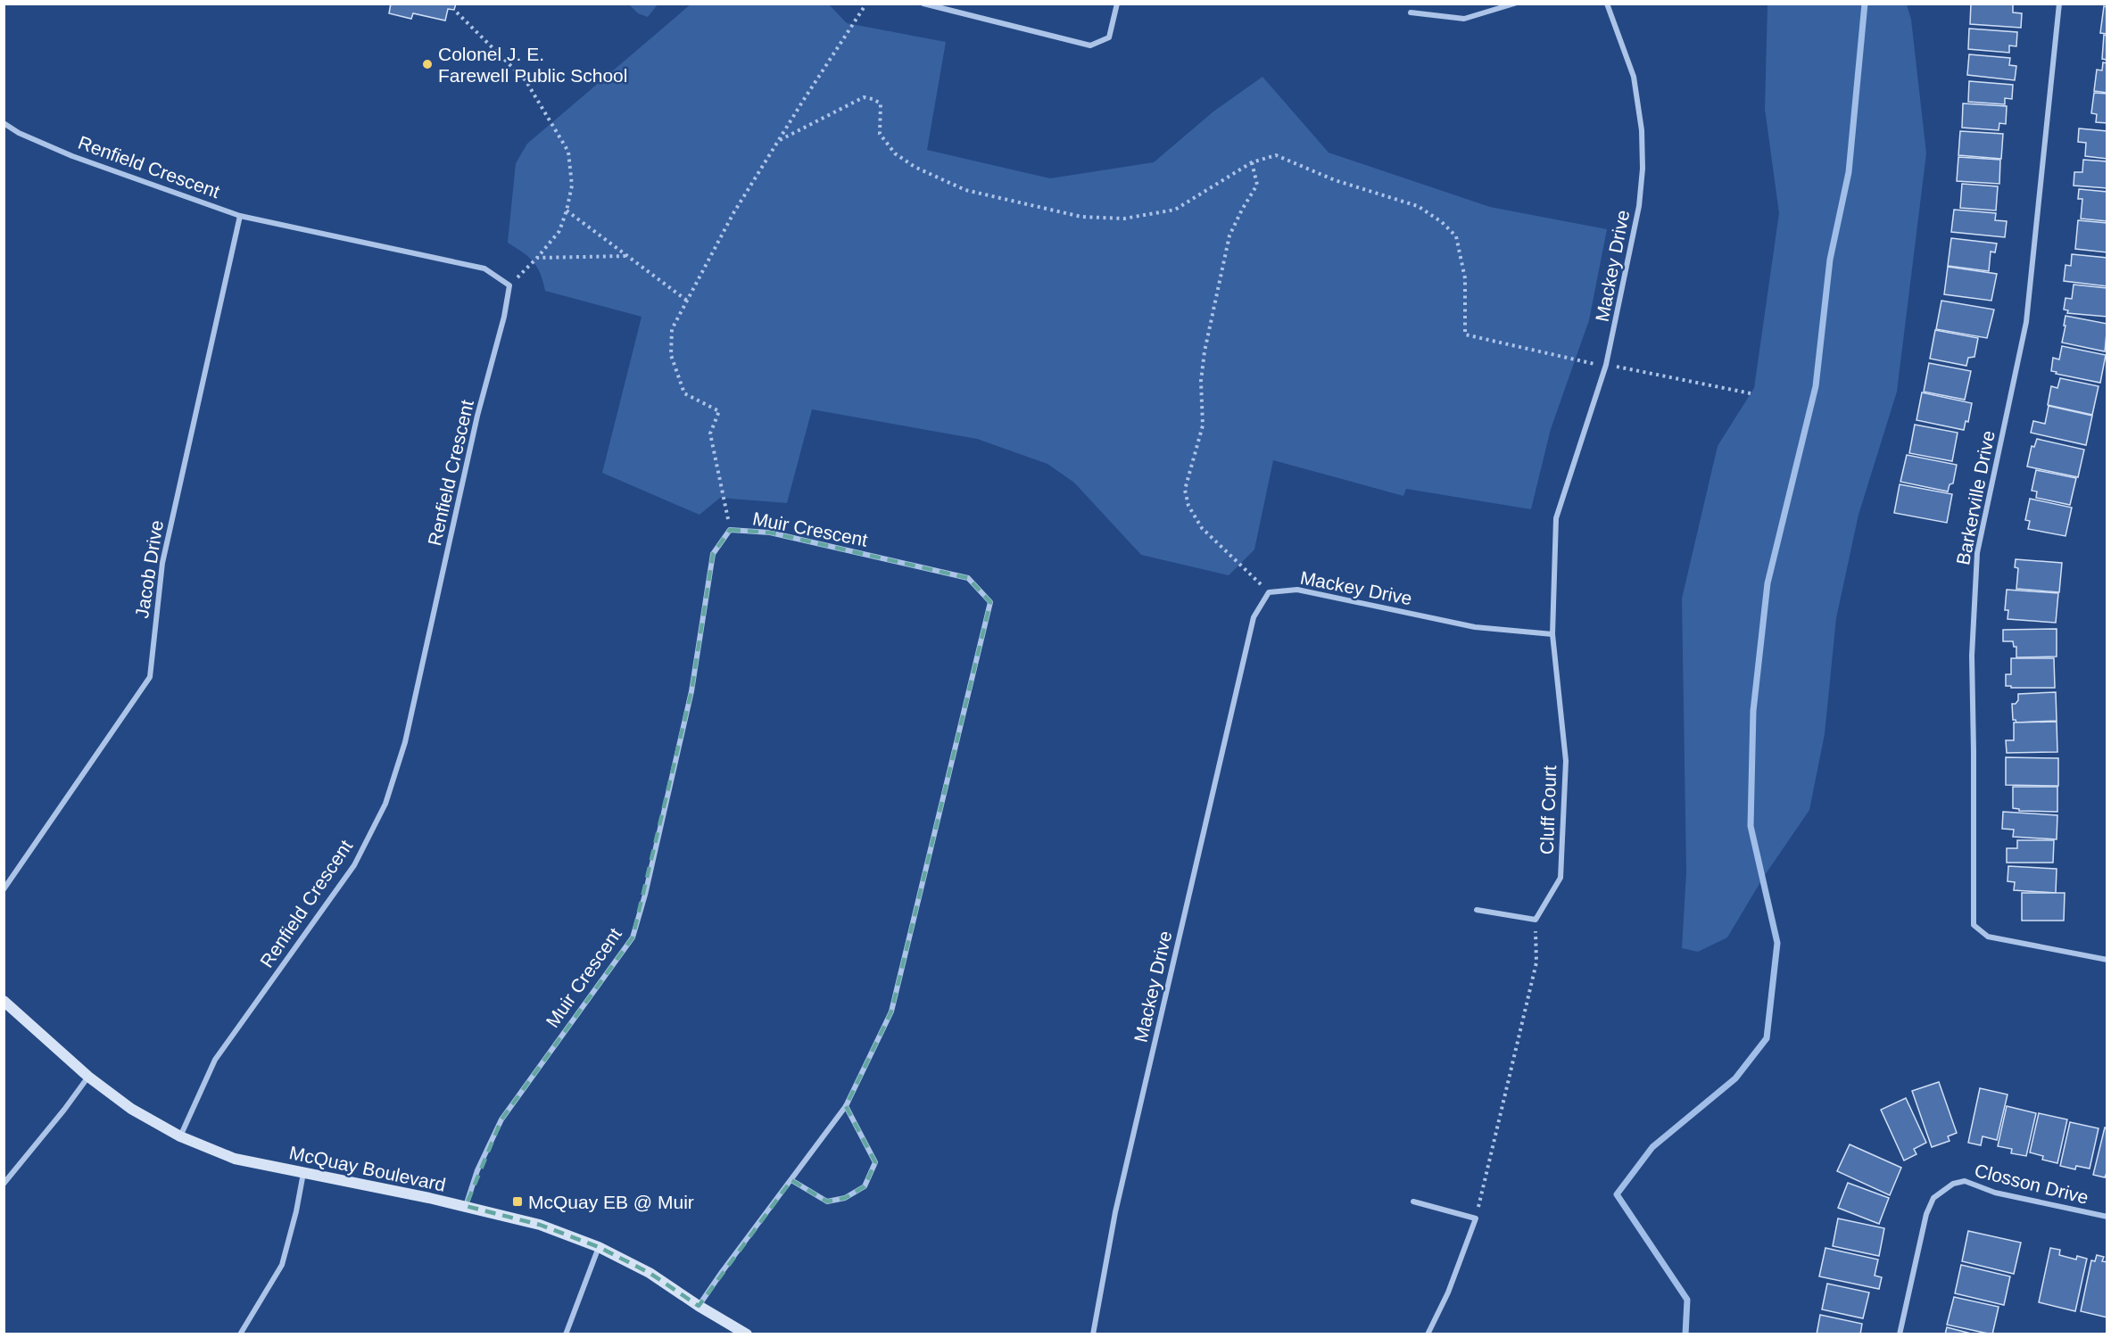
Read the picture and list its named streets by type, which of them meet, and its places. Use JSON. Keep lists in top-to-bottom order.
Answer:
{
  "streets": {
    "street": [
      "Renfield Crescent",
      "Mackey Drive",
      "Barkerville Drive",
      "Muir Crescent",
      "Jacob Drive",
      "Cluff Court",
      "McQuay Boulevard",
      "Closson Drive"
    ]
  },
  "crossings": [
    ["Renfield Crescent", "Jacob Drive"],
    ["Renfield Crescent", "McQuay Boulevard"],
    ["Mackey Drive", "Cluff Court"],
    ["Muir Crescent", "McQuay Boulevard"]
  ],
  "places": {
    "other": ["Colonel J. E. Farewell Public School"],
    "transit": ["McQuay EB @ Muir"]
  }
}
